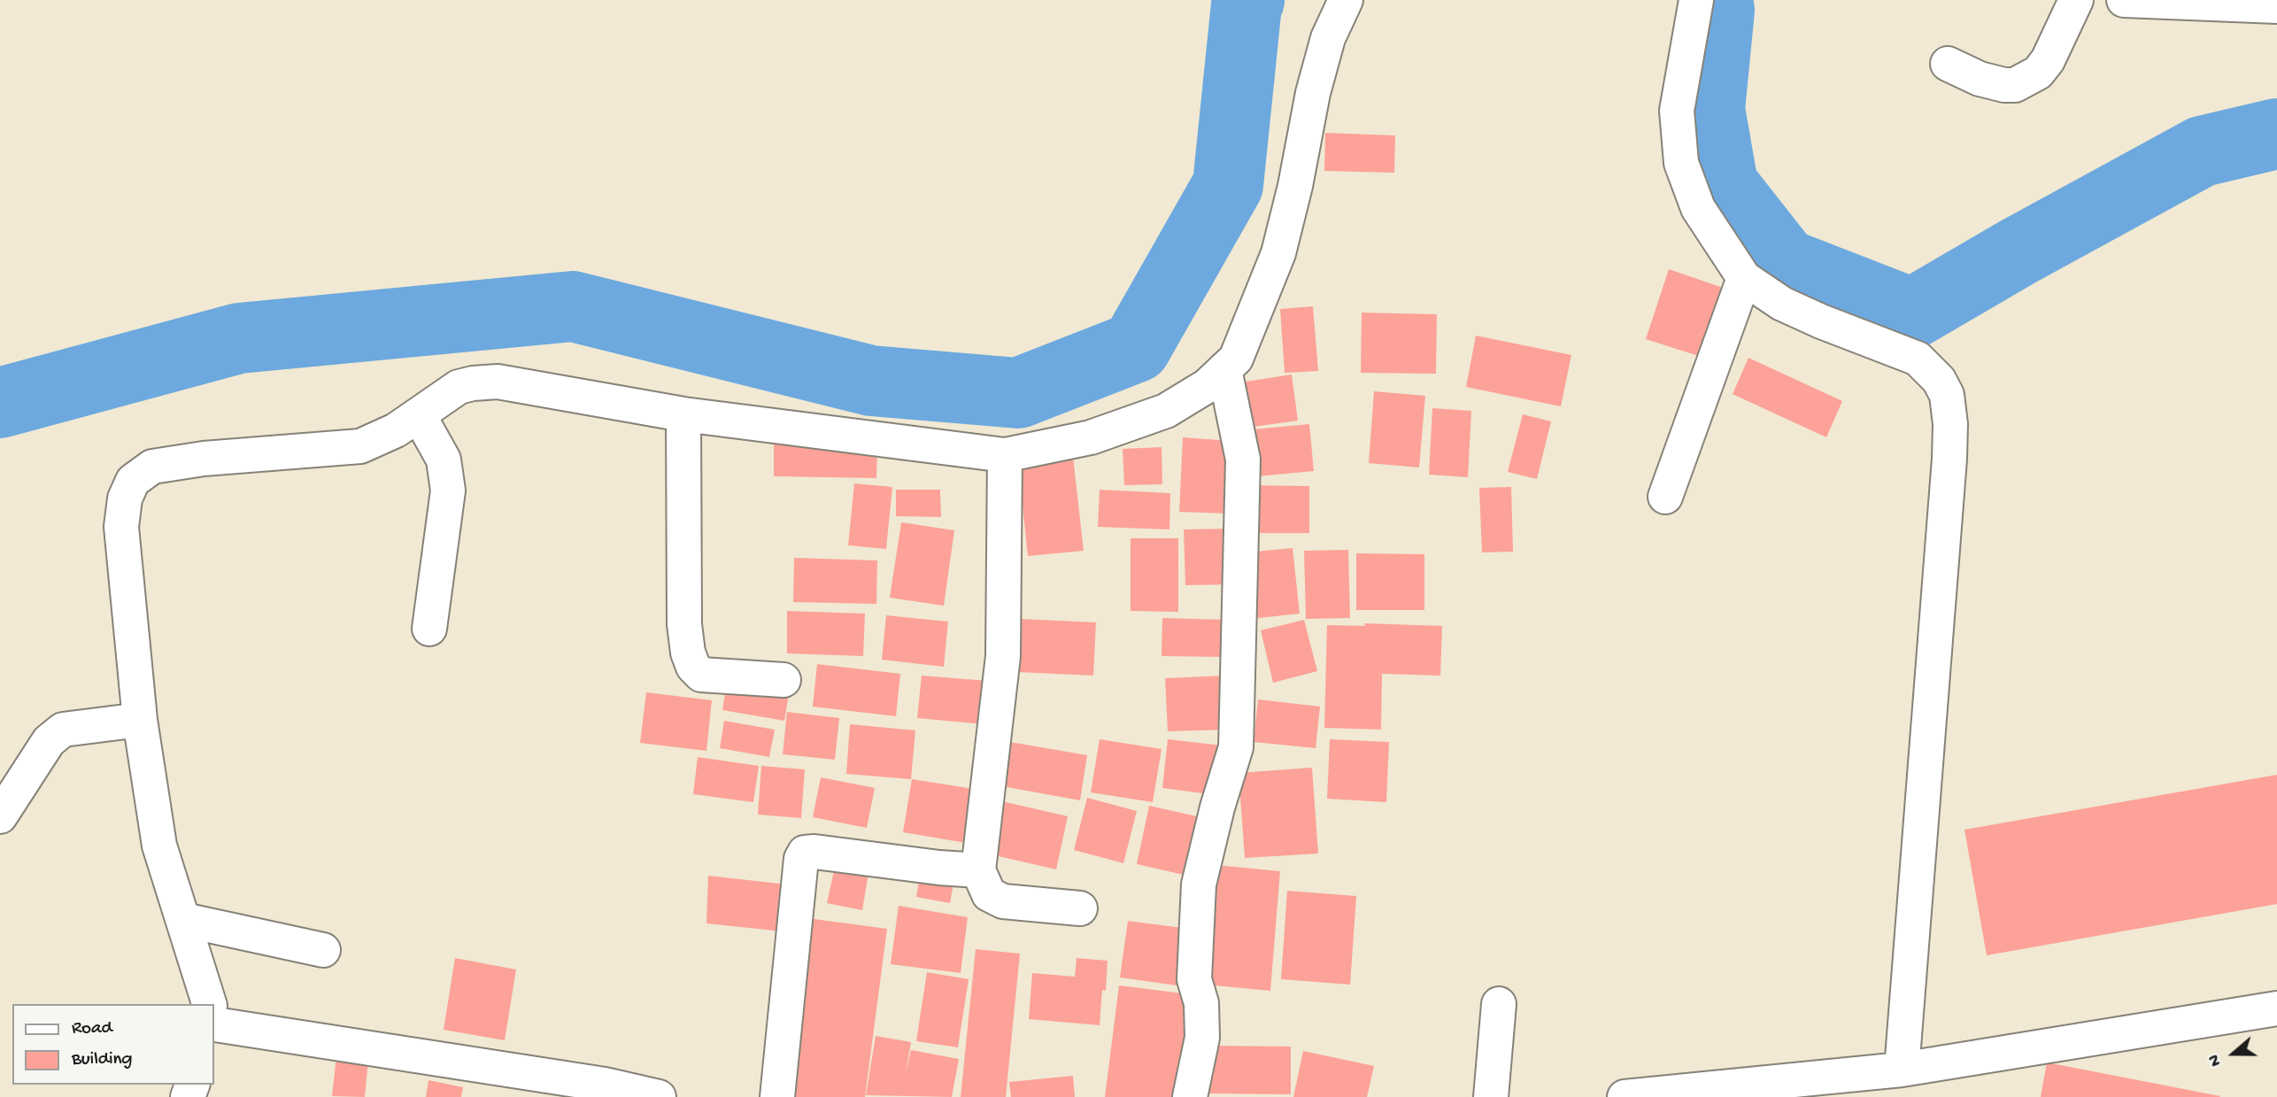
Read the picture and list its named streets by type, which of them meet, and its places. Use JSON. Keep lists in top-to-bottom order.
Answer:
{
  "legend": ["Road", "Building"],
  "north": "left"
}
